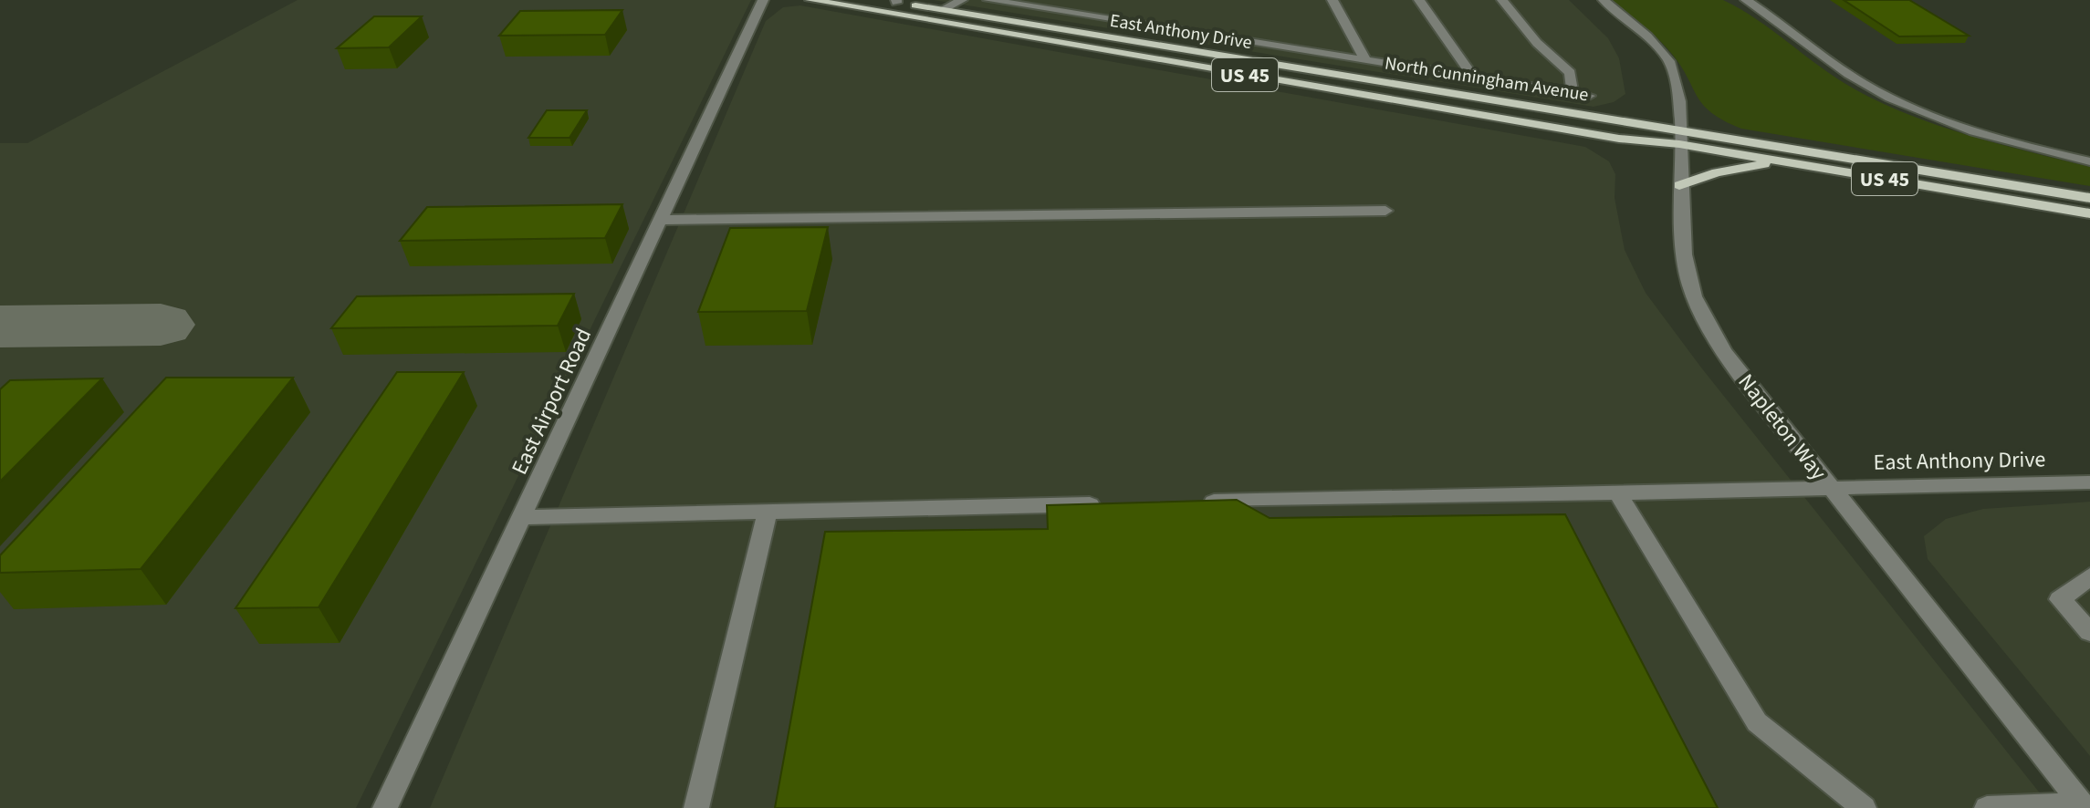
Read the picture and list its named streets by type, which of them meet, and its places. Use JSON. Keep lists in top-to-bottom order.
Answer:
{
  "streets": {
    "main road": ["US 45", "North Cunningham Avenue"],
    "street": ["East Anthony Drive", "East Airport Road", "Napleton Way"]
  },
  "crossings": [
    ["East Anthony Drive", "Napleton Way"],
    ["US 45", "North Cunningham Avenue"],
    ["US 45", "Napleton Way"],
    ["North Cunningham Avenue", "Napleton Way"]
  ]
}
